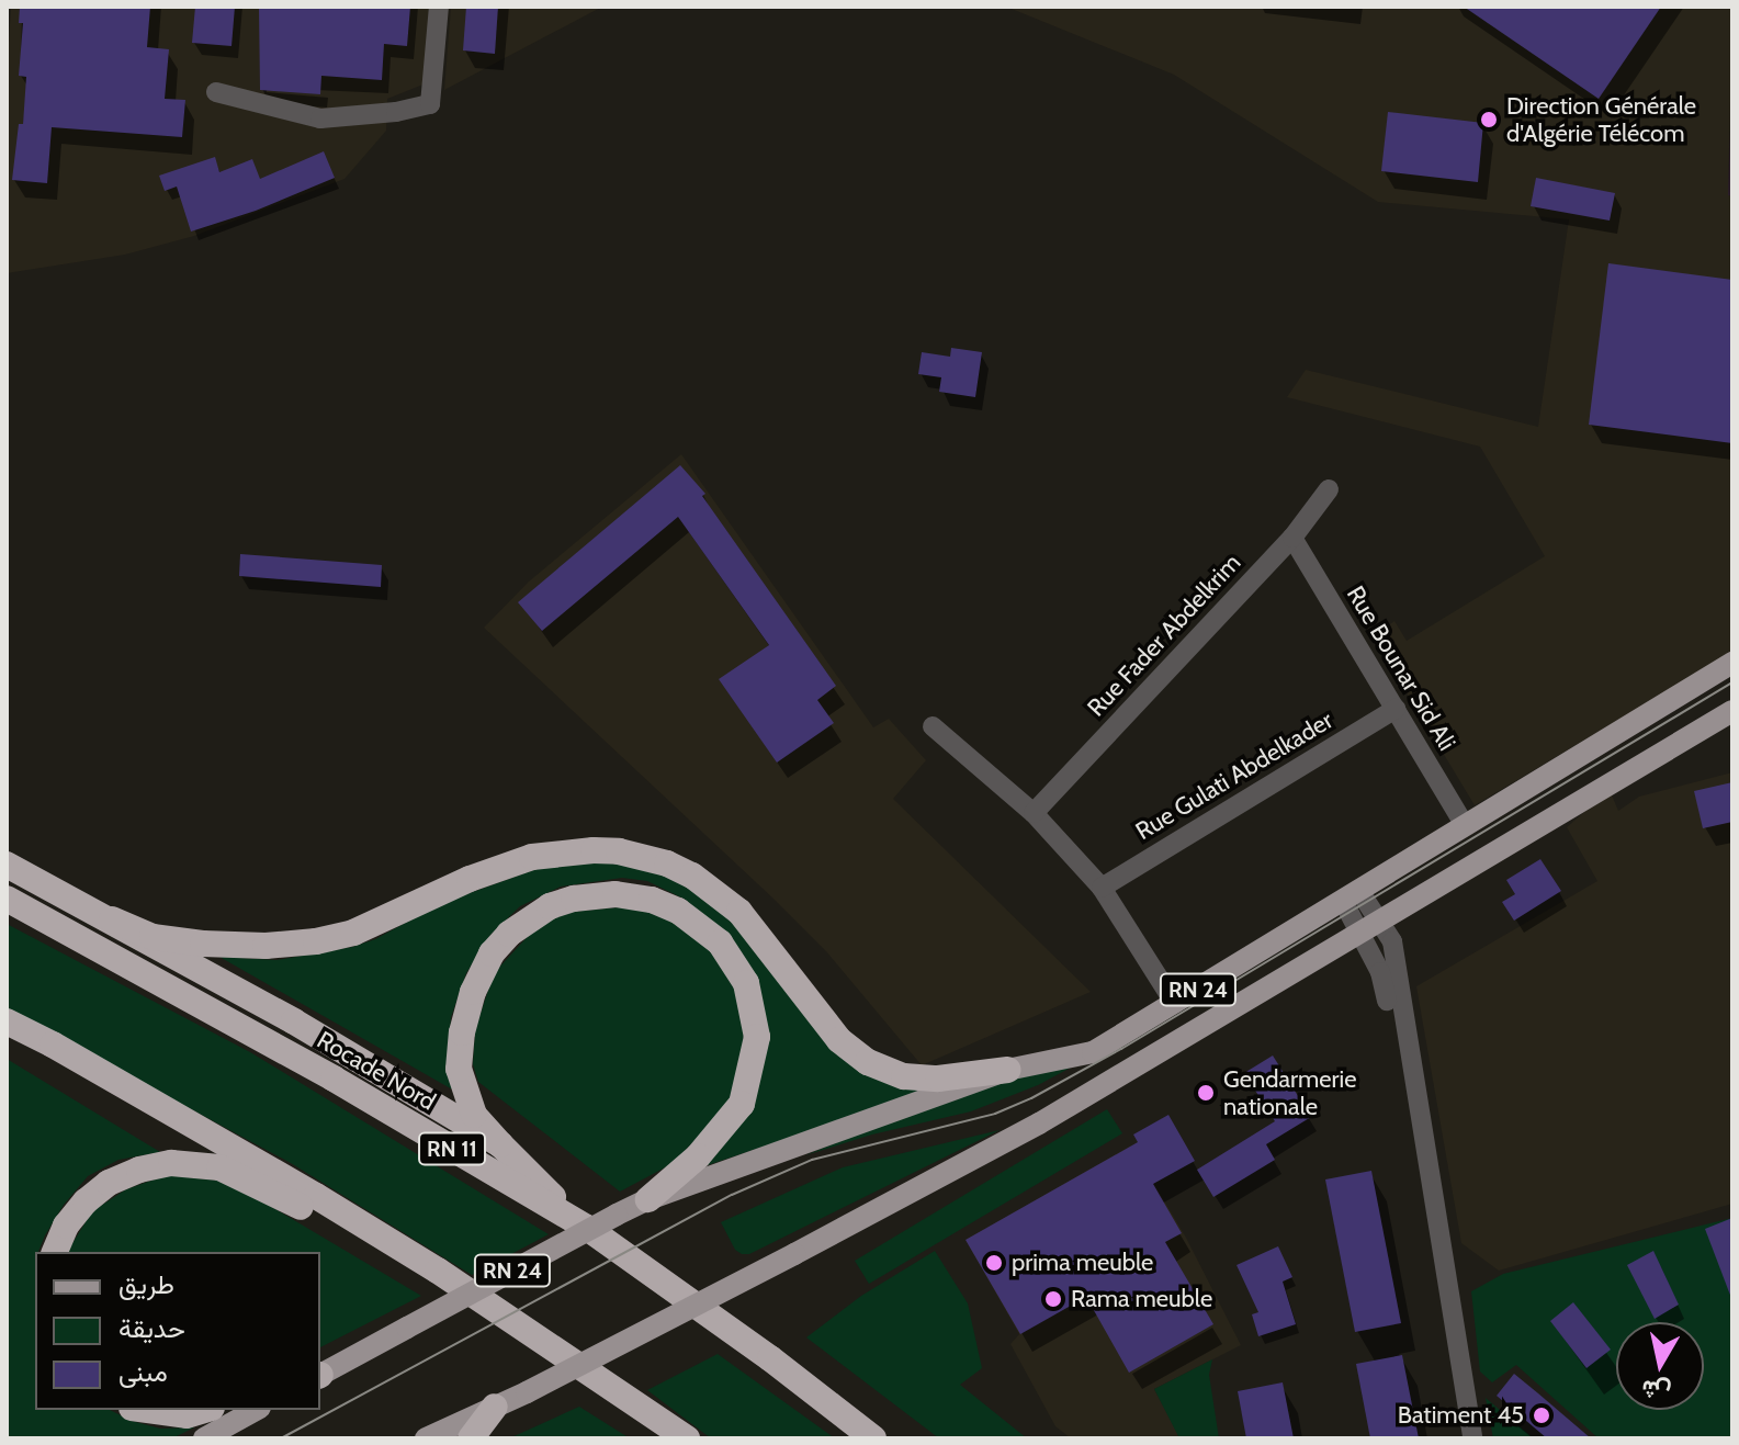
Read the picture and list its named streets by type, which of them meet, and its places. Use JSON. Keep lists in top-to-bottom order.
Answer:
{
  "streets": {
    "highway": ["Rocade Nord", "RN 11"],
    "main road": ["RN 24"],
    "street": ["Rue Fader Abdelkrim", "Rue Bounar Sid Ali", "Rue Gulati Abdelkader"]
  },
  "crossings": [
    ["Rue Fader Abdelkrim", "Rue Bounar Sid Ali"],
    ["Rue Bounar Sid Ali", "Rue Gulati Abdelkader"],
    ["Rue Bounar Sid Ali", "RN 24"]
  ],
  "places": [
    "Direction Générale d'Algérie Télécom",
    "Gendarmerie nationale",
    "prima meuble",
    "Rama meuble",
    "Batiment 45"
  ],
  "legend": ["طريق", "حديقة", "مبنى"],
  "north": "bottom"
}
